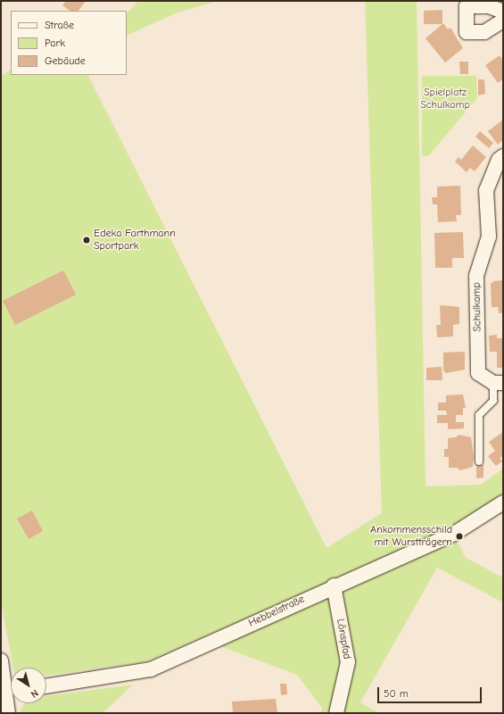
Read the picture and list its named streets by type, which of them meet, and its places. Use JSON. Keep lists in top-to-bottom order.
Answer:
{
  "streets": {
    "street": ["Schulkamp", "Hebbelstraße", "Lönspfad"]
  },
  "crossings": [
    ["Hebbelstraße", "Lönspfad"]
  ],
  "parks": ["Spielplatz Schulkamp"],
  "places": ["Edeka Farthmann Sportpark", "Ankommensschild mit Wurstträgern"],
  "legend": ["Straße", "Park", "Gebäude"],
  "scale_bar": "50 m",
  "north": "bottom right"
}
